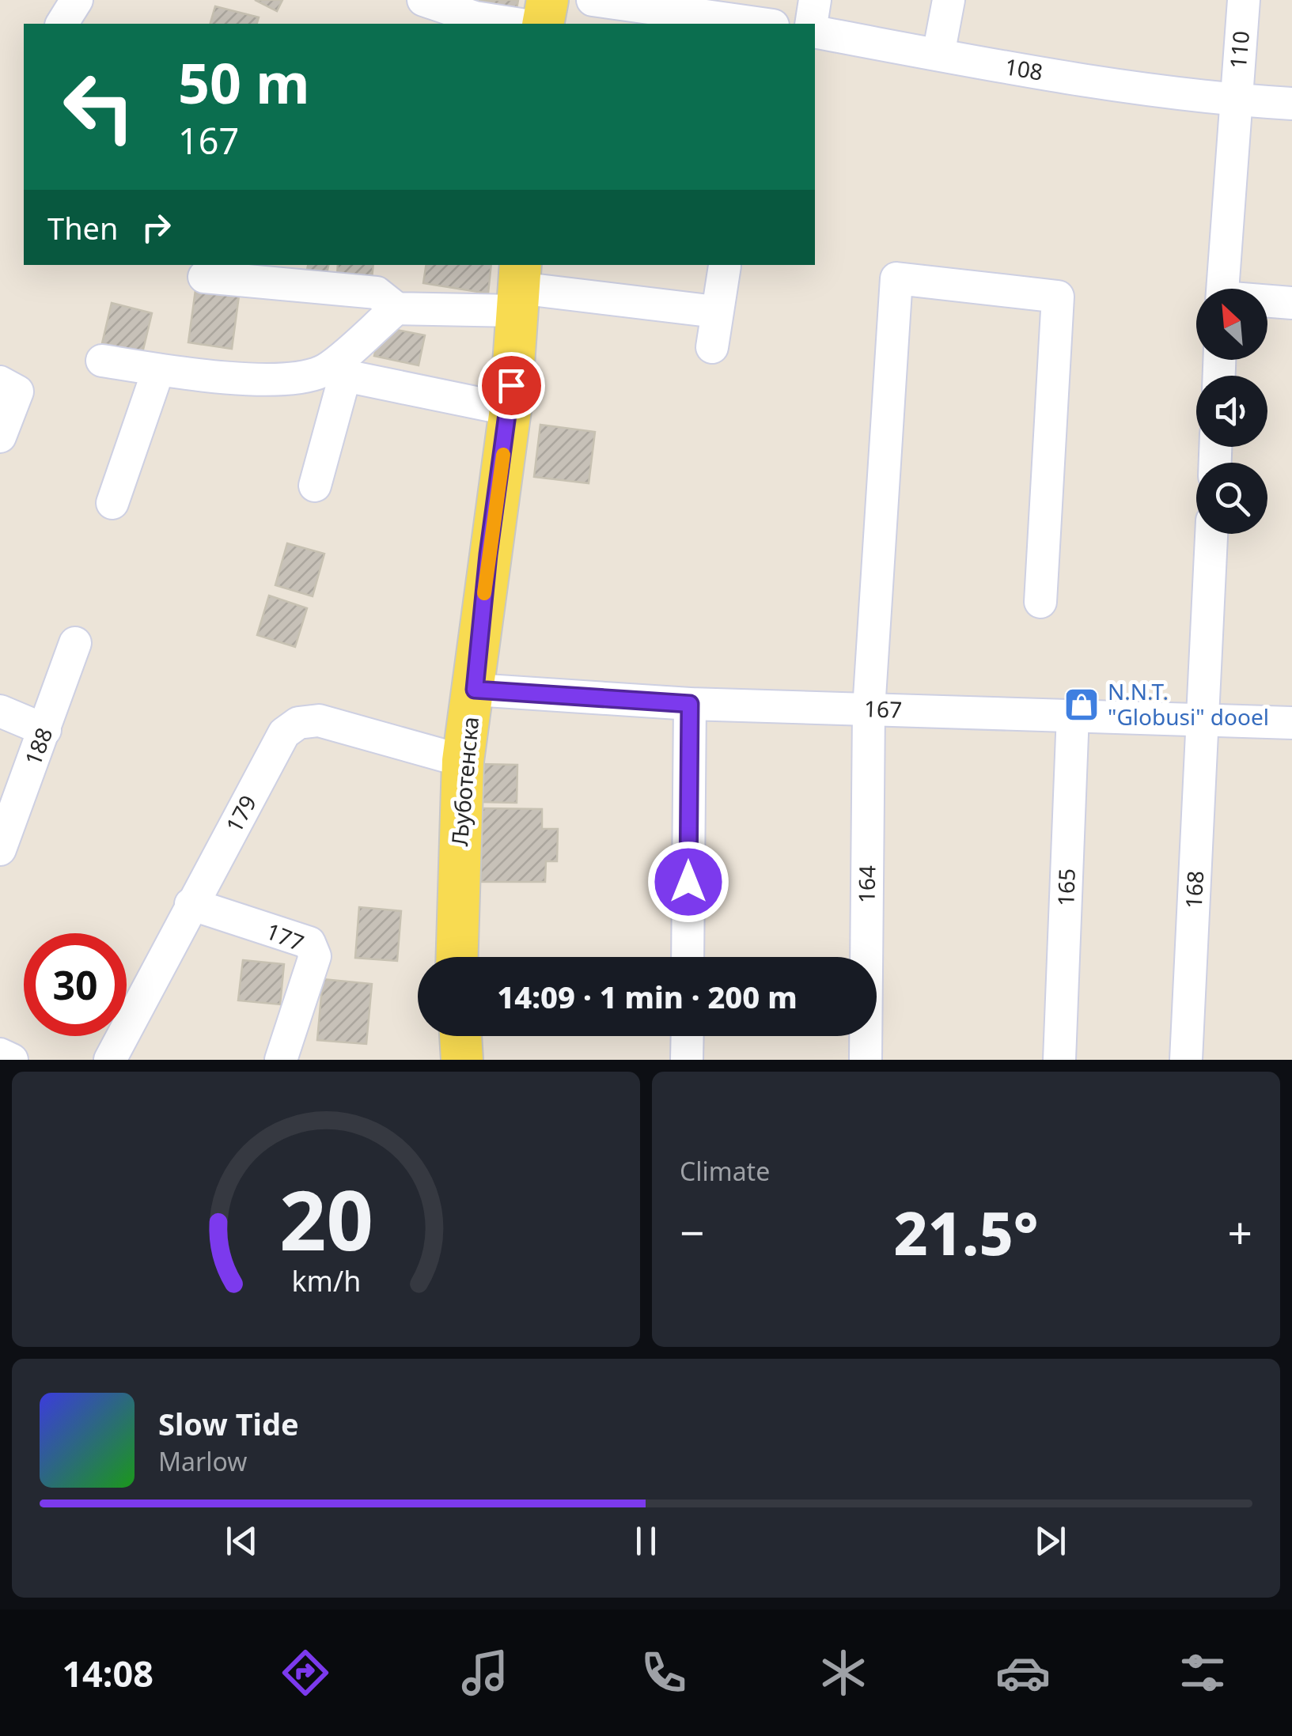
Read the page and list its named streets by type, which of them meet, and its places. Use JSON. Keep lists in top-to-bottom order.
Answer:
{
  "streets": {
    "main road": ["Љуботенска"],
    "street": [
      "110",
      "108",
      "167",
      "188",
      "179",
      "164",
      "165",
      "168",
      "177"
    ]
  },
  "crossings": [
    ["110", "108"],
    ["167", "Љуботенска"],
    ["167", "164"],
    ["167", "165"],
    ["167", "168"],
    ["Љуботенска", "179"],
    ["179", "177"]
  ],
  "places": {
    "shop": ["N.N.T. \"Globusi\" dooel"]
  },
  "north": "top left",
  "page": {
    "turn": ["50 m", "167"],
    "then": "Then",
    "limit": "30",
    "trip": "14:09 · 1 min · 200 m",
    "tile": "Climate",
    "heat": ["−", "21.5°", "+"],
    "song": ["Slow Tide", "Marlow"],
    "tabs": "14:08",
    "gauge": ["20", "km/h"]
  }
}
